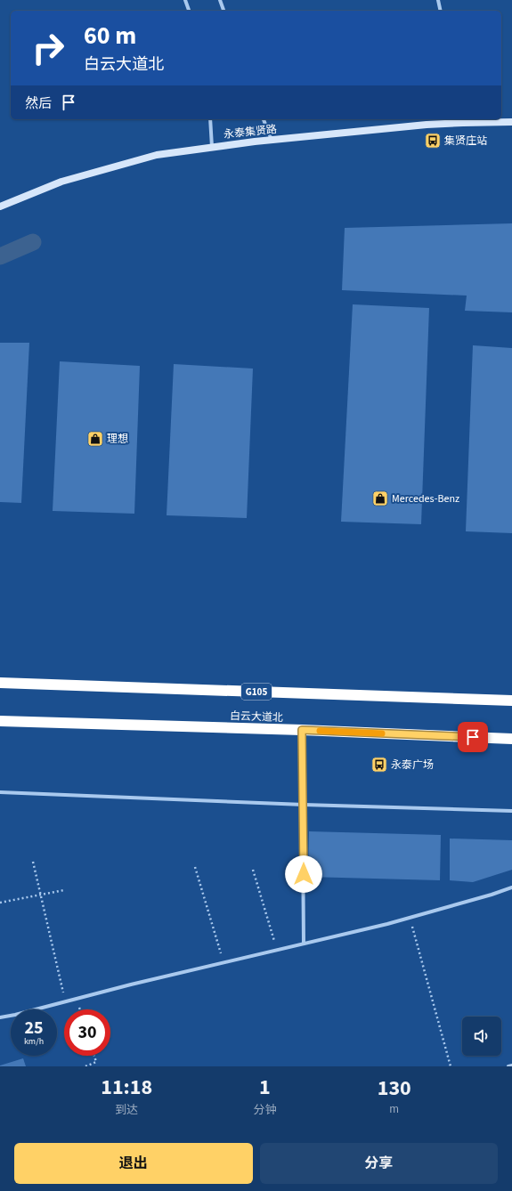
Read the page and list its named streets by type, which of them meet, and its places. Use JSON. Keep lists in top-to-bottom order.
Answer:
{
  "streets": {
    "highway": ["G105", "白云大道北"],
    "street": ["永泰集贤路"]
  },
  "places": {
    "bus stop": ["集贤庄站", "永泰广场"],
    "shop": ["理想", "Mercedes-Benz"]
  },
  "page": {
    "turn": ["60 m", "白云大道北"],
    "then": "然后",
    "speed": "25 km/h",
    "limit": "30",
    "eta": [
      "11:18",
      "到达",
      "1",
      "分钟",
      "130",
      "m"
    ],
    "buttons": ["退出", "分享"]
  }
}
